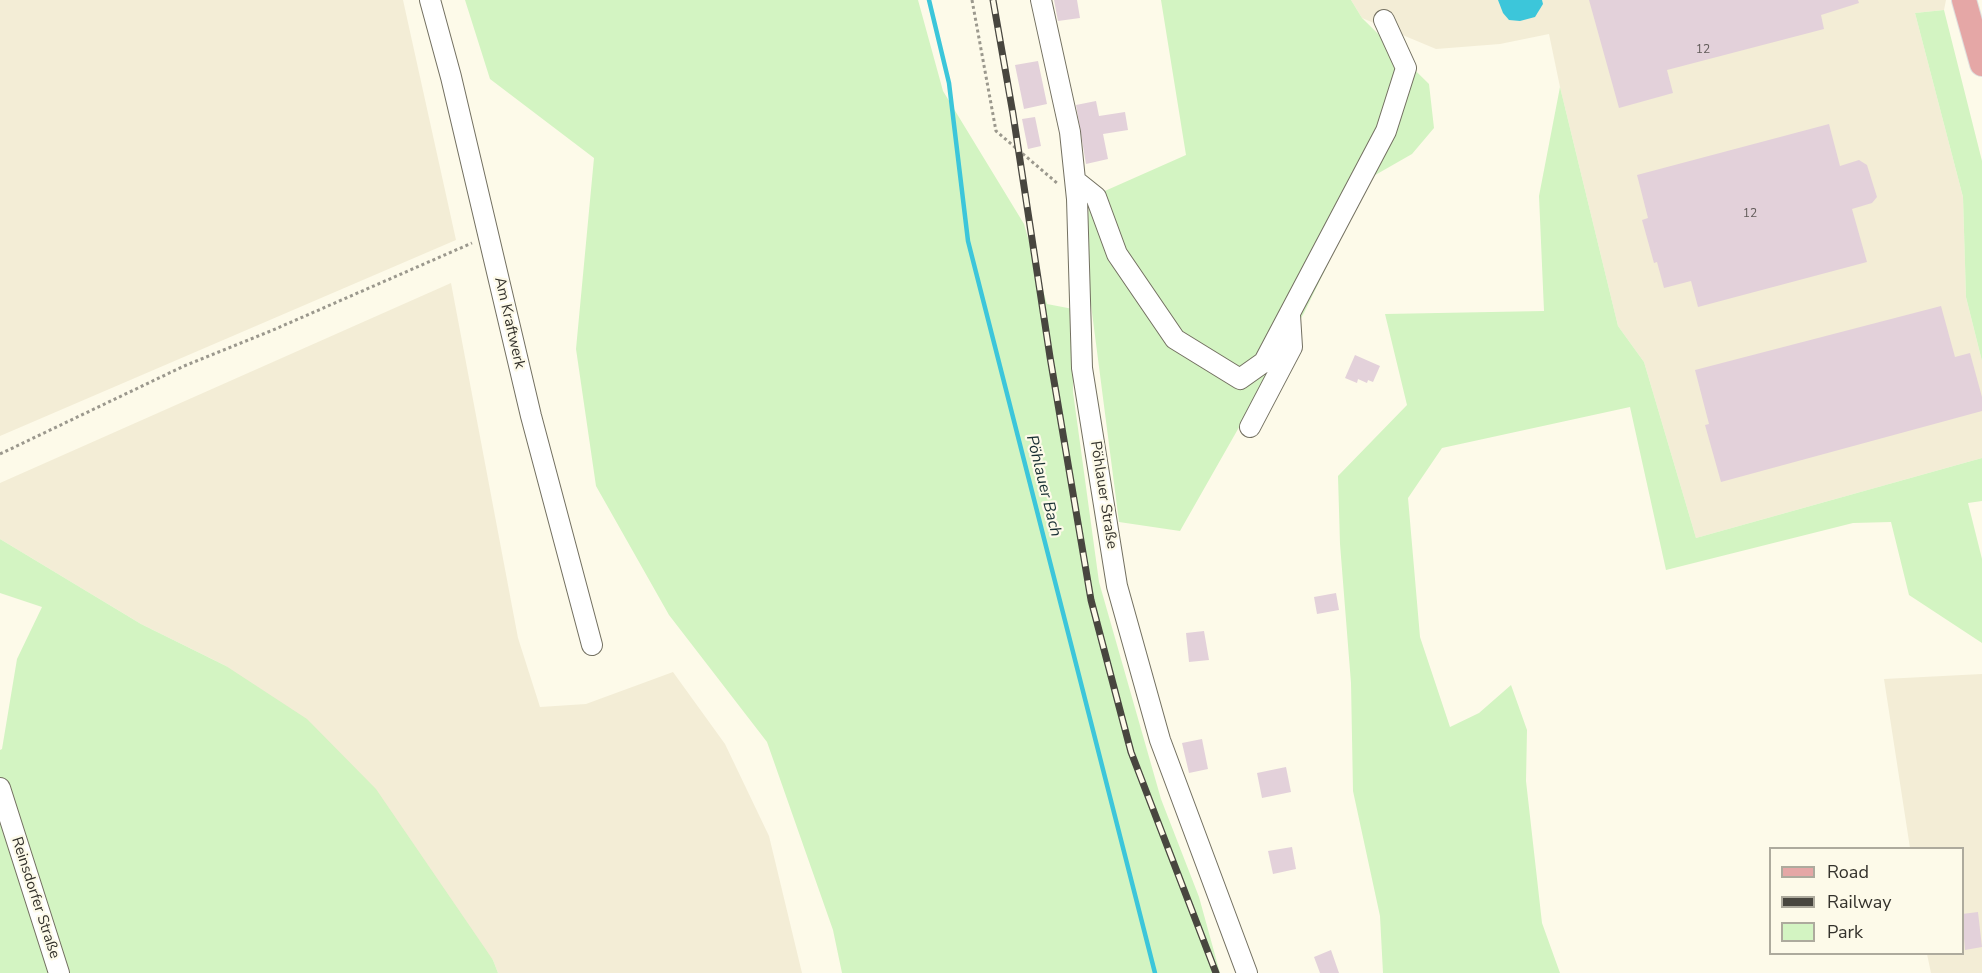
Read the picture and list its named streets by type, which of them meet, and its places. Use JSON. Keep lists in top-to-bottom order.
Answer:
{
  "streets": {
    "street": ["Am Kraftwerk", "Pöhlauer Straße", "Reinsdorfer Straße"]
  },
  "water": ["Pöhlauer Bach"],
  "house_numbers": ["12", "12"],
  "legend": ["Road", "Railway", "Park"]
}
